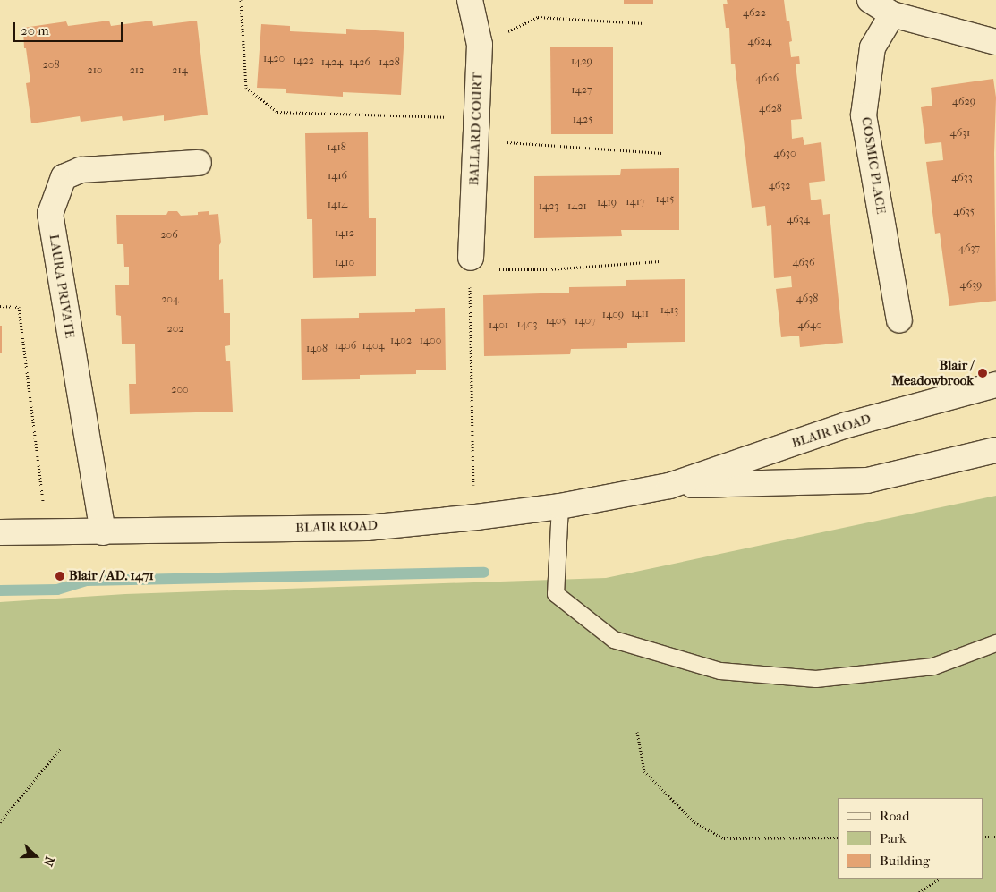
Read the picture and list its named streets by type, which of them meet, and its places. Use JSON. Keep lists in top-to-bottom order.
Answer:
{
  "streets": {
    "main road": [
      "BALLARD COURT",
      "COSMIC PLACE",
      "LAURA PRIVATE",
      "BLAIR ROAD"
    ]
  },
  "crossings": [
    ["LAURA PRIVATE", "BLAIR ROAD"]
  ],
  "places": ["Blair / Meadowbrook", "Blair / AD. 1471"],
  "house_numbers": [
    "4622",
    "4624",
    "1420",
    "1422",
    "1429",
    "1424",
    "1426",
    "1428",
    "208",
    "210",
    "212",
    "214",
    "4626",
    "1427",
    "4629",
    "4628",
    "1425",
    "4631",
    "1418",
    "4630",
    "1416",
    "4633",
    "4632",
    "1415",
    "1417",
    "1419",
    "1414",
    "1423",
    "1421",
    "4635",
    "4634",
    "1412",
    "206",
    "4637",
    "1410",
    "4636",
    "4639",
    "4638",
    "204",
    "1413",
    "1411",
    "1409",
    "1405",
    "1407",
    "1403",
    "1401",
    "4640",
    "202",
    "1402",
    "1400",
    "1406",
    "1404",
    "1408",
    "200"
  ],
  "legend": ["Road", "Park", "Building"],
  "scale_bar": "20 m",
  "north": "right"
}
